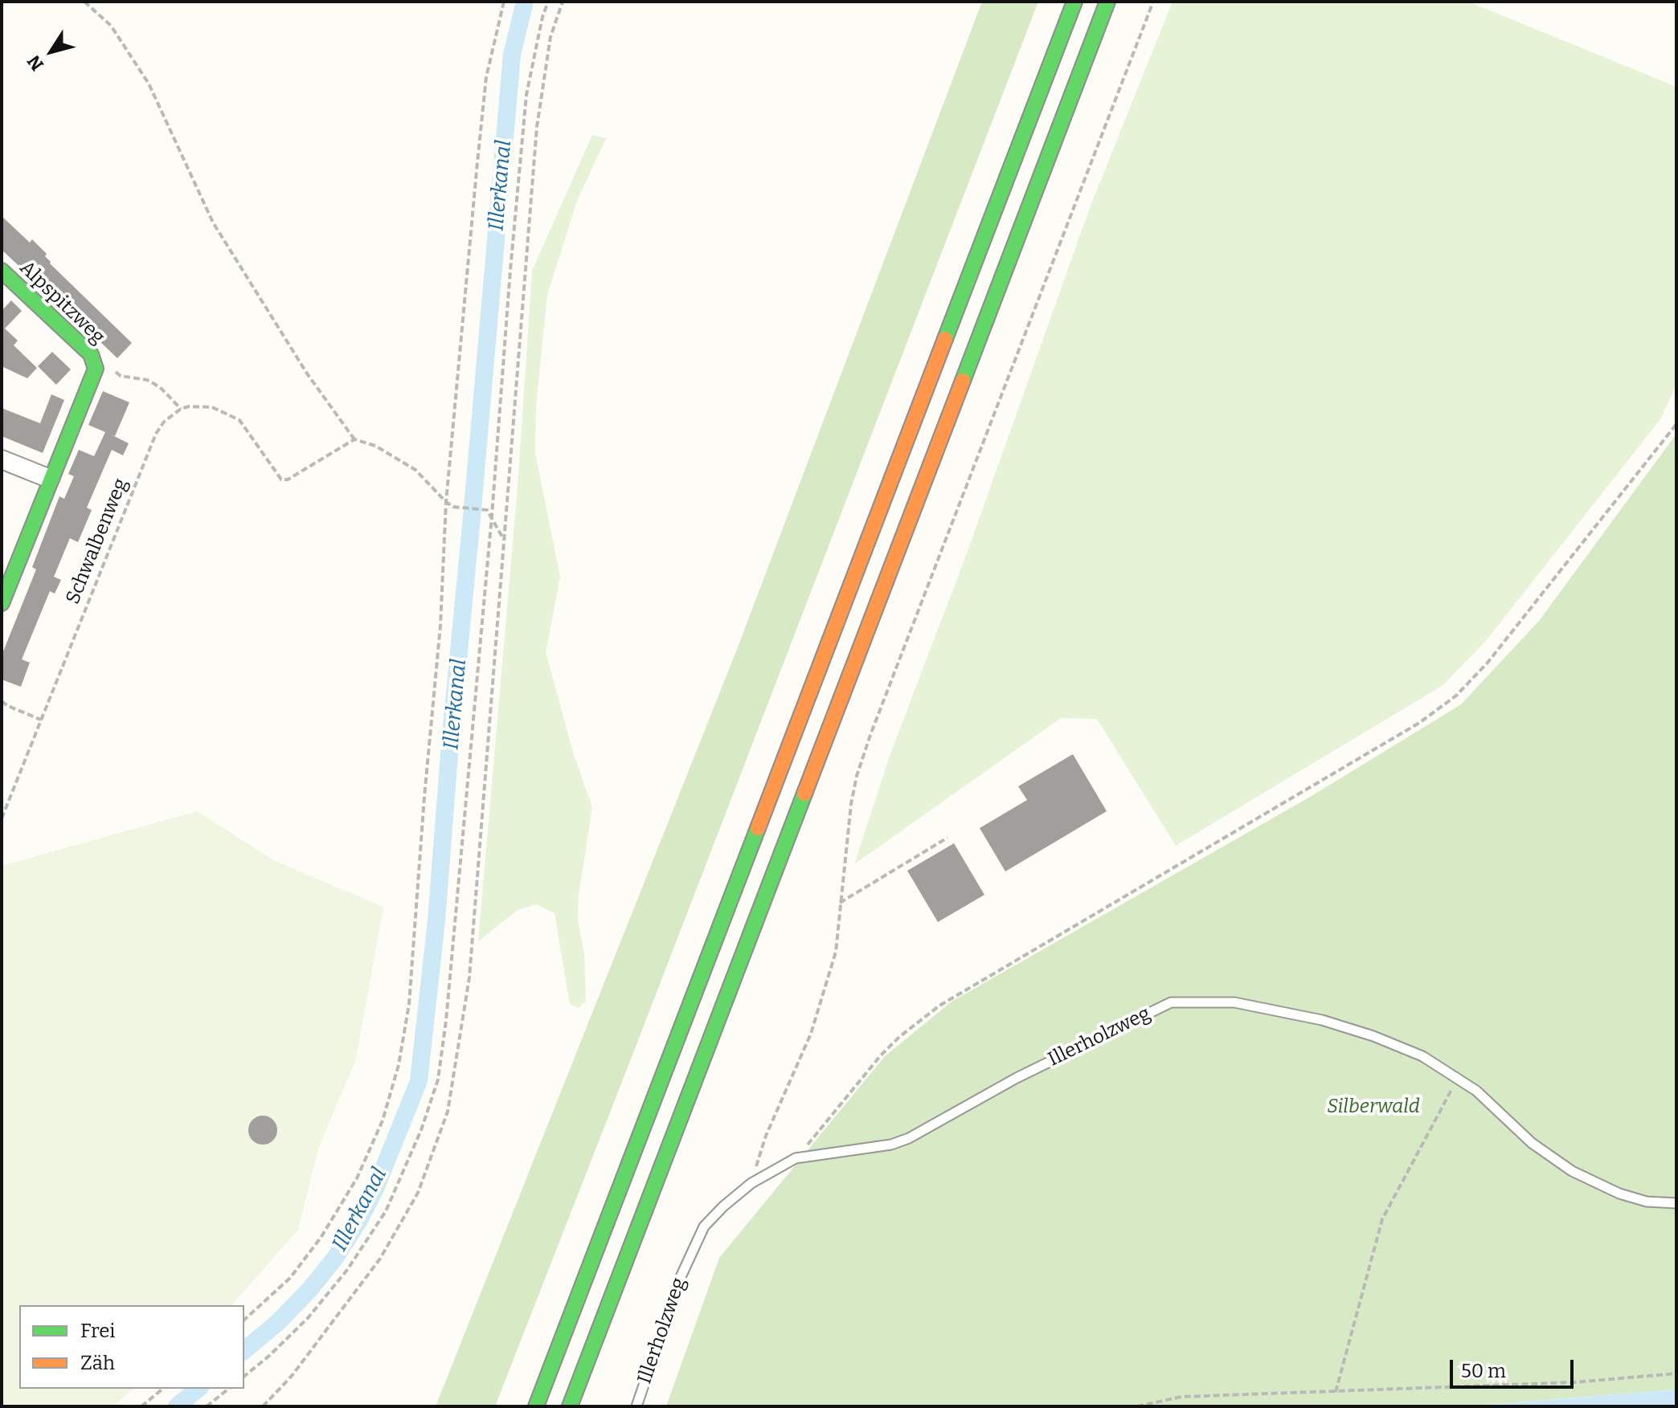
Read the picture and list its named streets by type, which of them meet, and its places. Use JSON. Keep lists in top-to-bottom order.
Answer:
{
  "streets": {
    "main road": ["Alpspitzweg"],
    "lane": ["Illerholzweg"],
    "path": ["Schwalbenweg"]
  },
  "water": ["Illerkanal"],
  "parks": ["Silberwald"],
  "legend": ["Frei", "Zäh"],
  "scale_bar": "50 m",
  "north": "bottom left"
}
